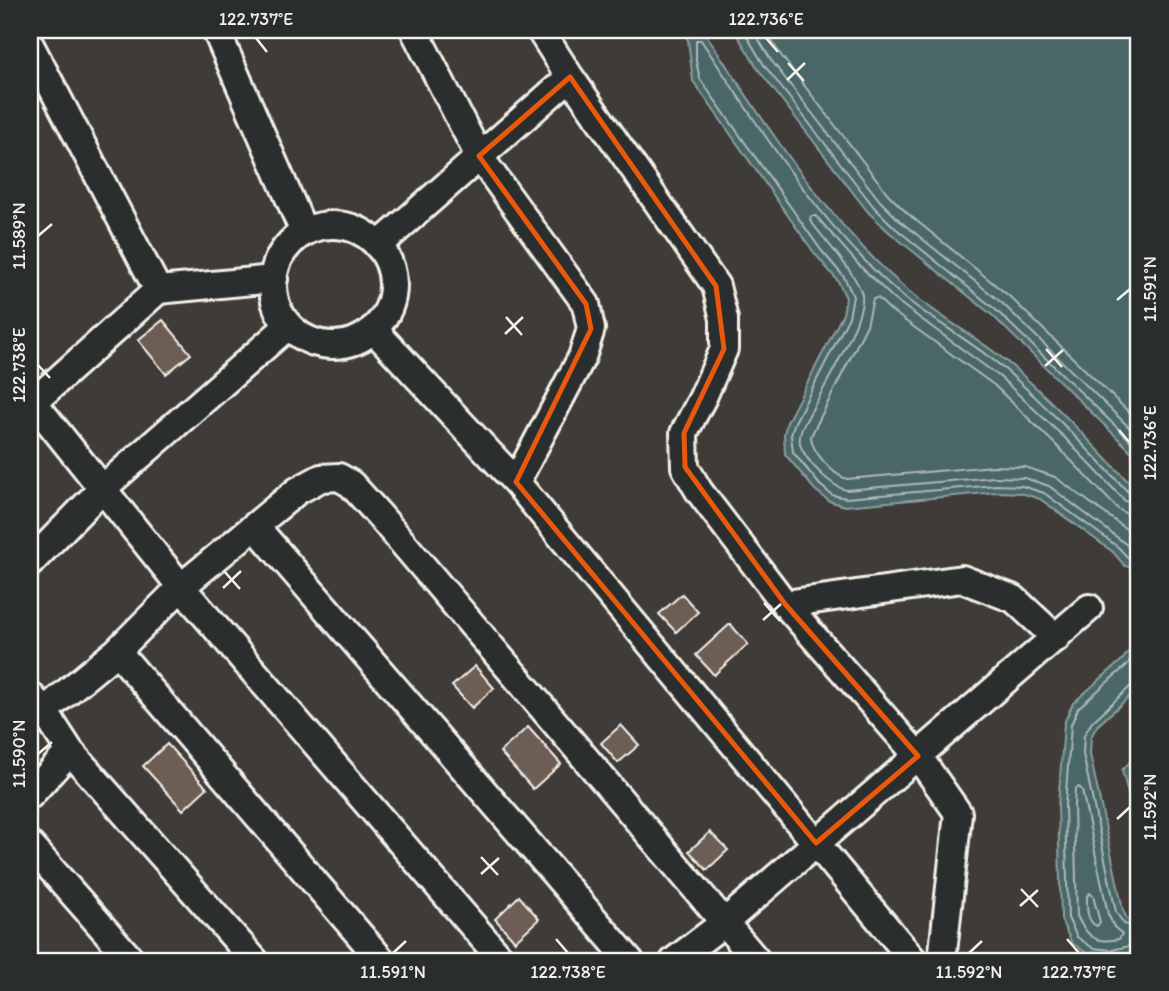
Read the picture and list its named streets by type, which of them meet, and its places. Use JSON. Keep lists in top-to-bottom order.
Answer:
{
  "coordinates": [
    "122.737°E",
    "122.736°E",
    "11.589°N",
    "11.591°N",
    "122.738°E",
    "11.590°N",
    "11.592°N"
  ]
}
